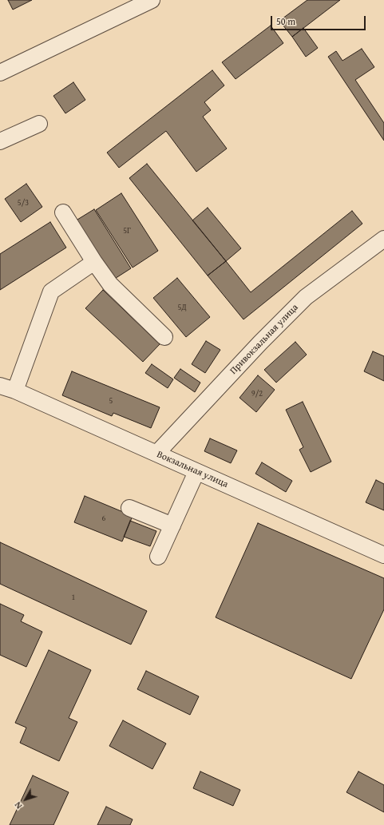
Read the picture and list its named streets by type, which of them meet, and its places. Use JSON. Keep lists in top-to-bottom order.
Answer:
{
  "streets": {
    "street": ["Привокзальная улица", "Вокзальная улица"]
  },
  "crossings": [
    ["Привокзальная улица", "Вокзальная улица"]
  ],
  "house_numbers": [
    "5/3",
    "5Г",
    "5Д",
    "9/2",
    "5",
    "6",
    "1"
  ],
  "scale_bar": "50 m",
  "north": "bottom left"
}
